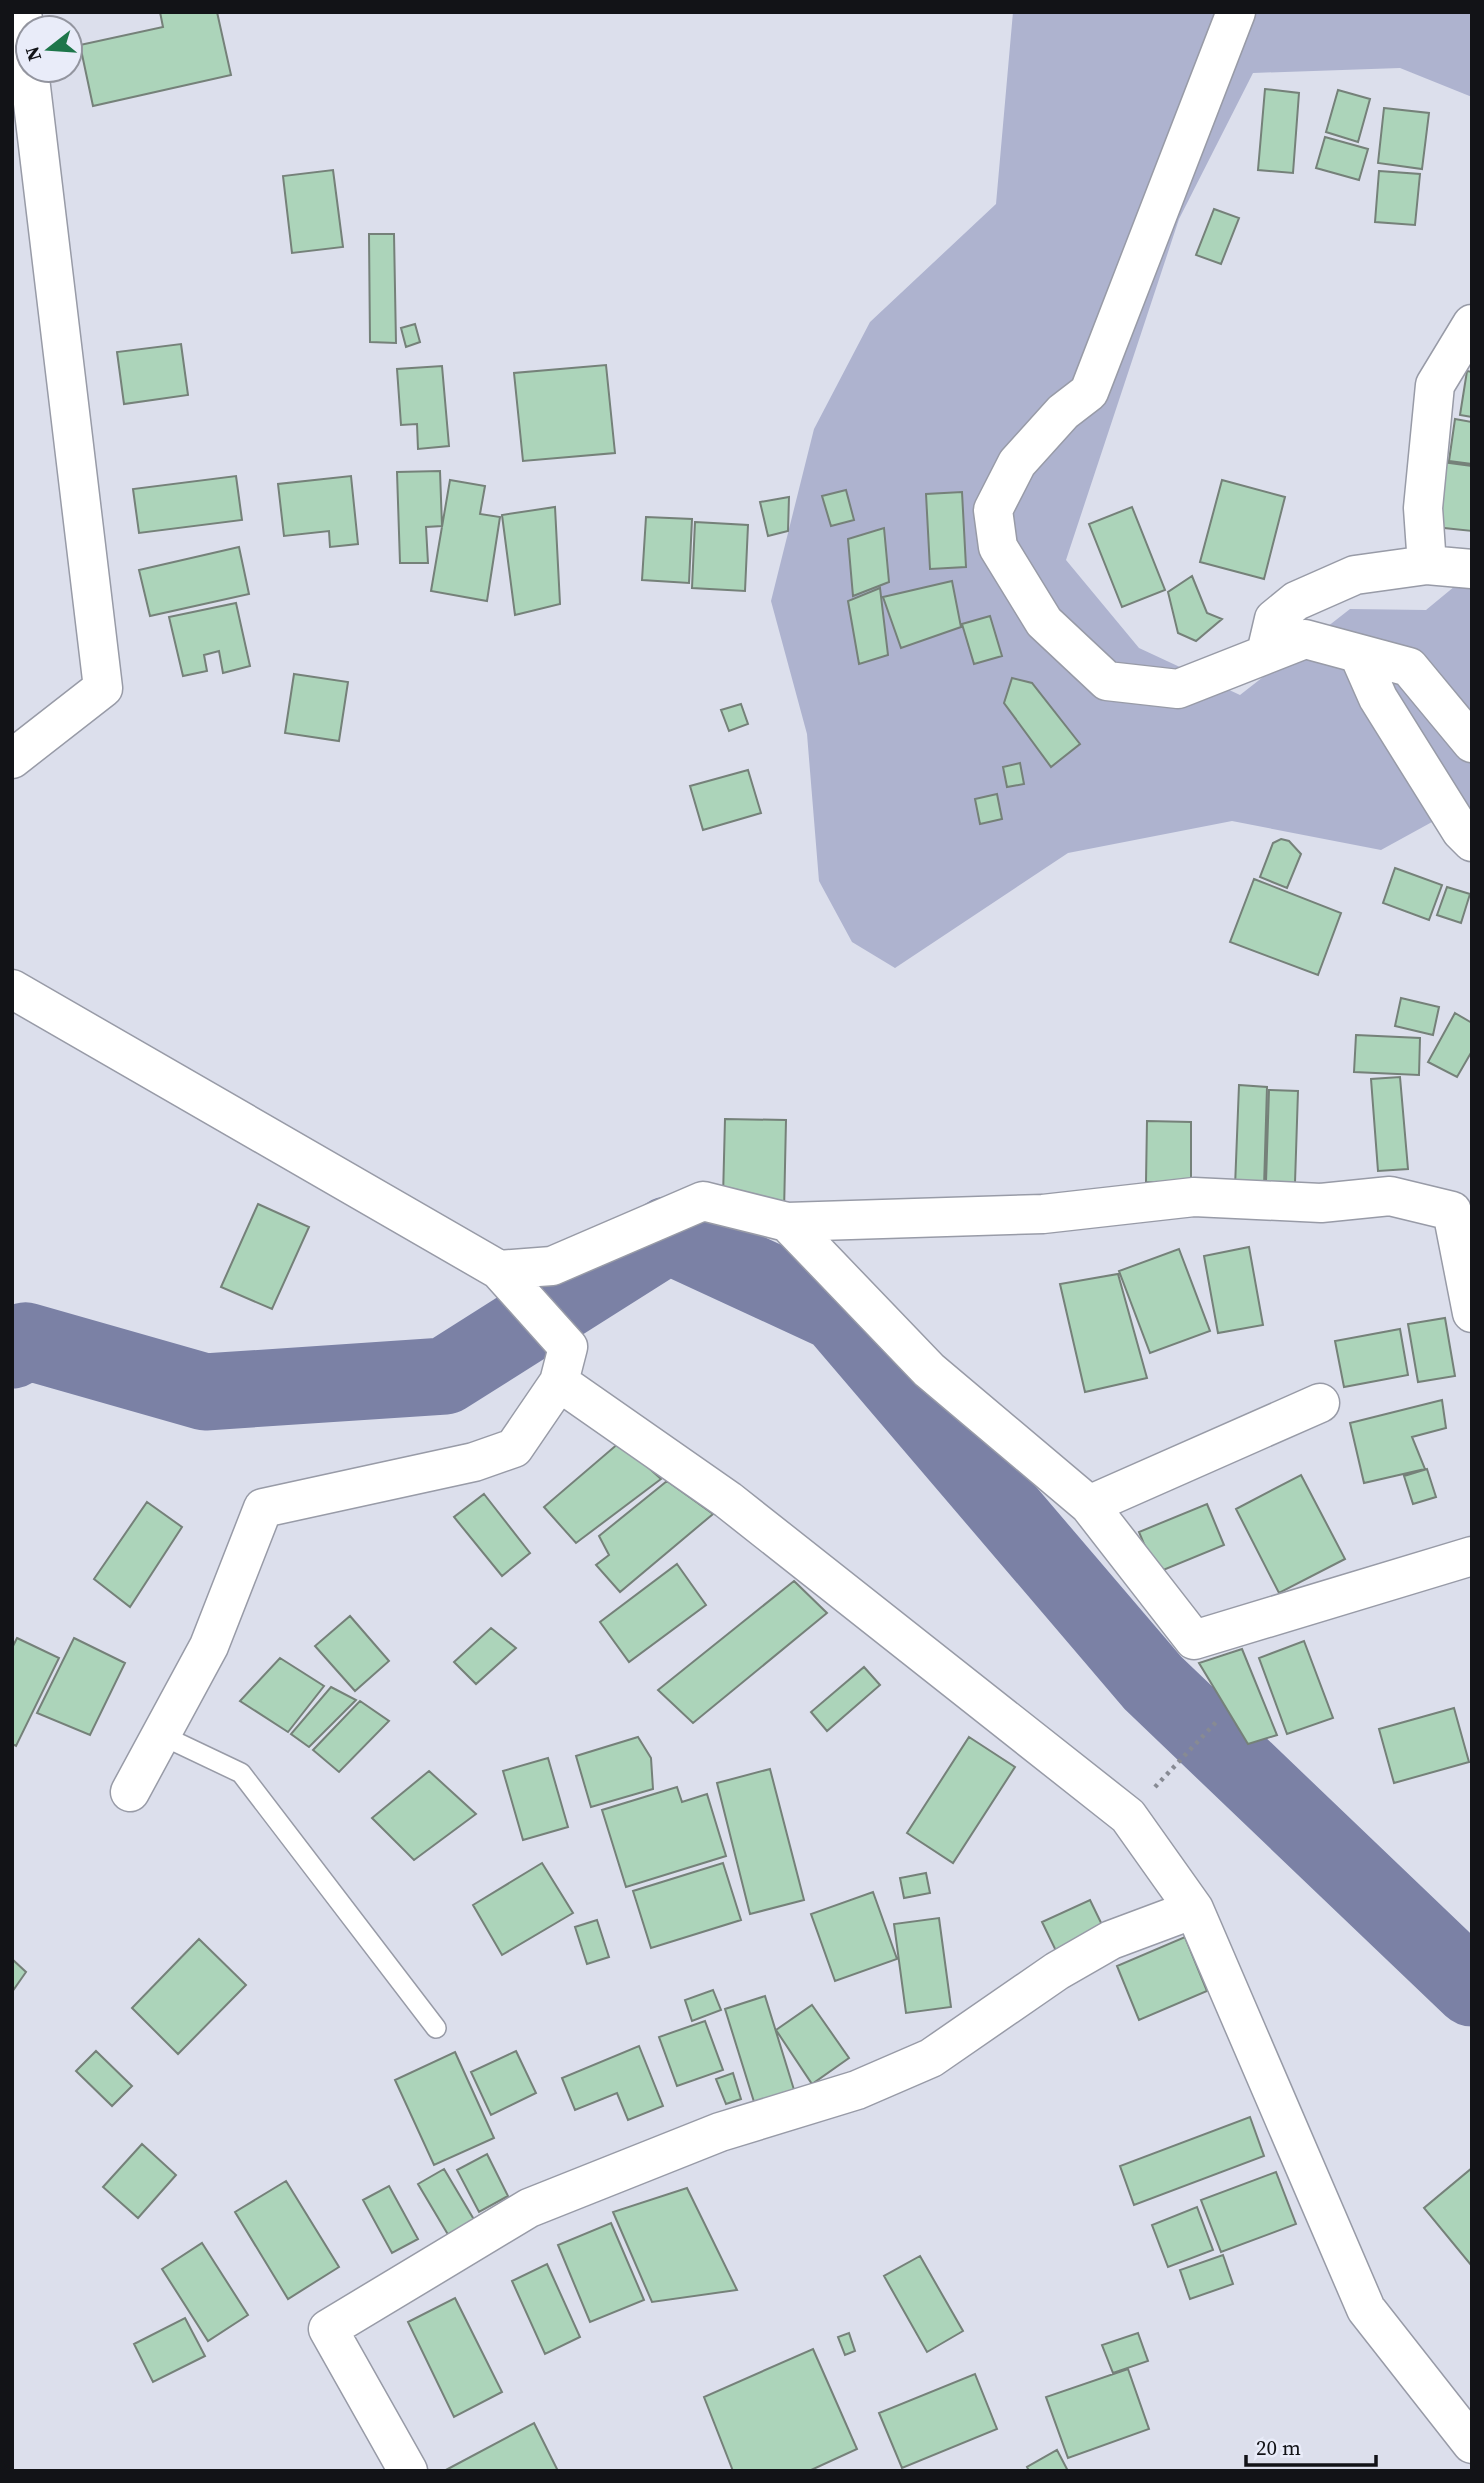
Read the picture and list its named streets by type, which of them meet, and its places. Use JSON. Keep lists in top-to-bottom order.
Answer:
{
  "scale_bar": "20 m",
  "north": "left"
}
